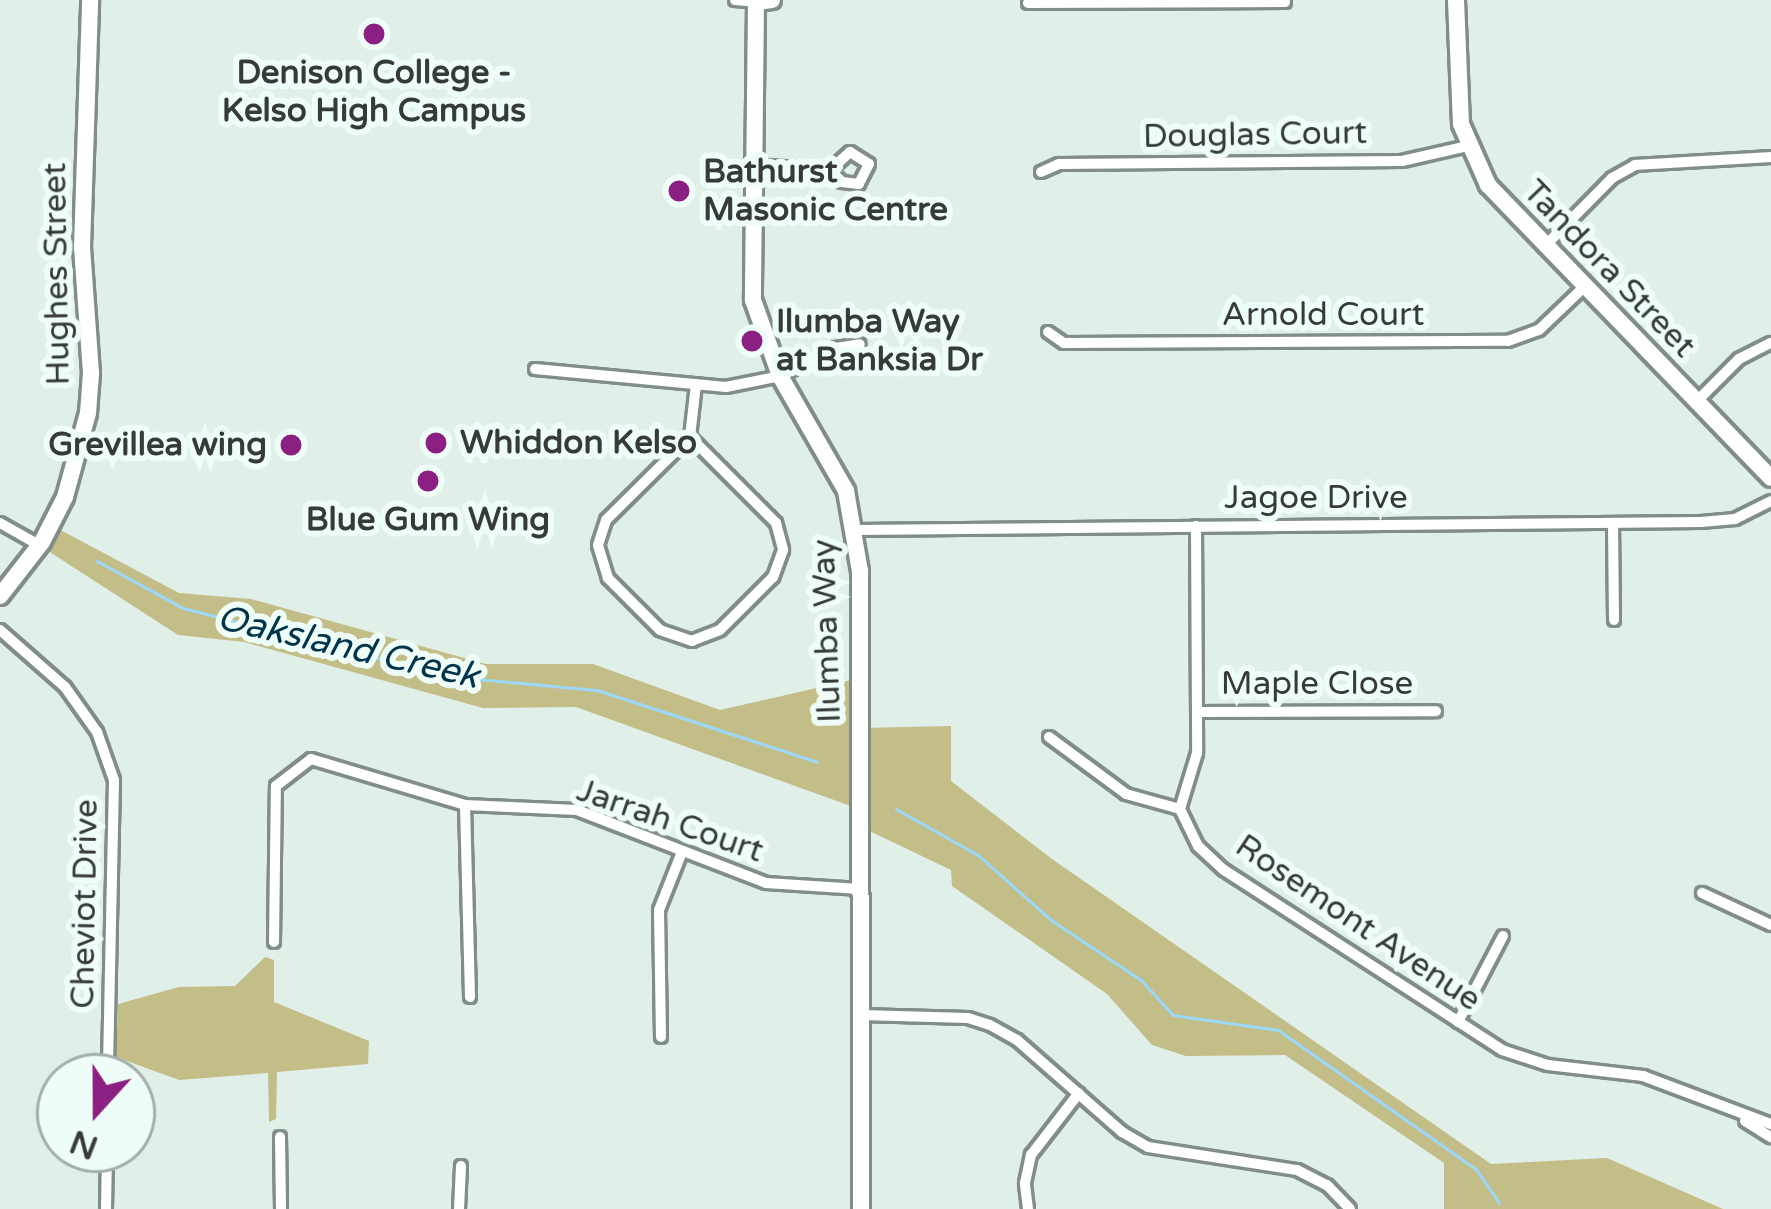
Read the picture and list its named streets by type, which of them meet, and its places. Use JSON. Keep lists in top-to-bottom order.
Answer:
{
  "streets": {
    "street": [
      "Douglas Court",
      "Tandora Street",
      "Hughes Street",
      "Arnold Court",
      "Jagoe Drive",
      "Ilumba Way",
      "Maple Close",
      "Jarrah Court",
      "Cheviot Drive",
      "Rosemont Avenue"
    ]
  },
  "crossings": [
    ["Douglas Court", "Tandora Street"],
    ["Tandora Street", "Arnold Court"],
    ["Jagoe Drive", "Ilumba Way"],
    ["Ilumba Way", "Jarrah Court"]
  ],
  "water": ["Oaksland Creek"],
  "places": [
    "Denison College - Kelso High Campus",
    "Bathurst Masonic Centre",
    "Ilumba Way at Banksia Dr",
    "Whiddon Kelso",
    "Grevillea wing",
    "Blue Gum Wing"
  ],
  "north": "bottom"
}
